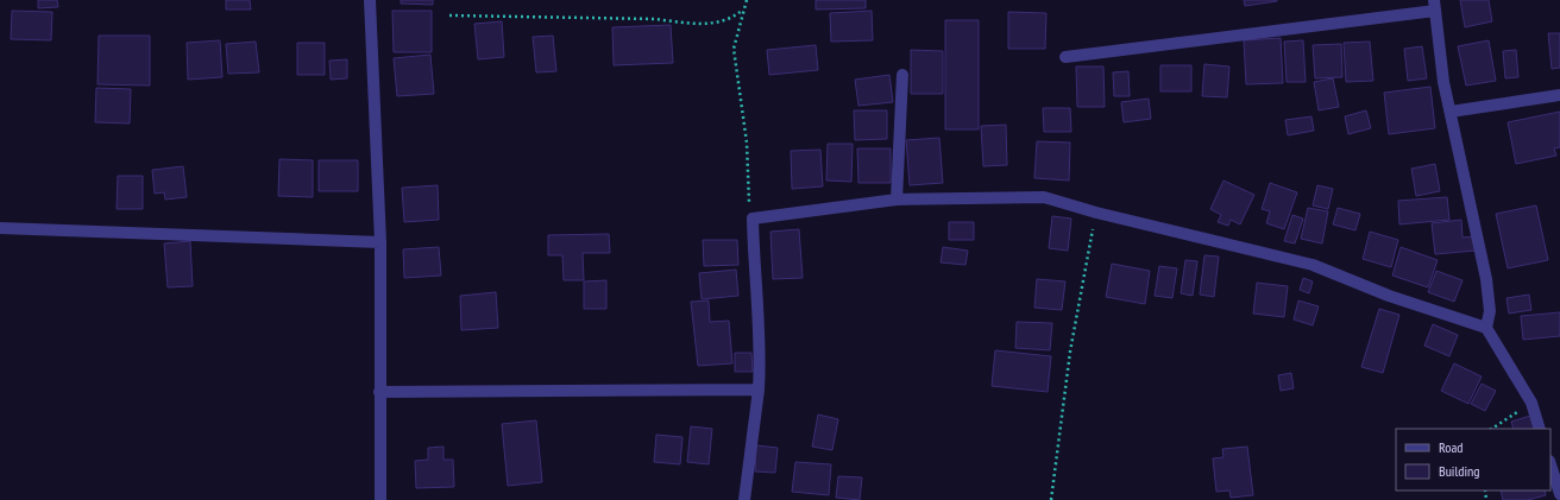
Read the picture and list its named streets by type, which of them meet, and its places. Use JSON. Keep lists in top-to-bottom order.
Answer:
{
  "legend": ["Road", "Building"]
}
